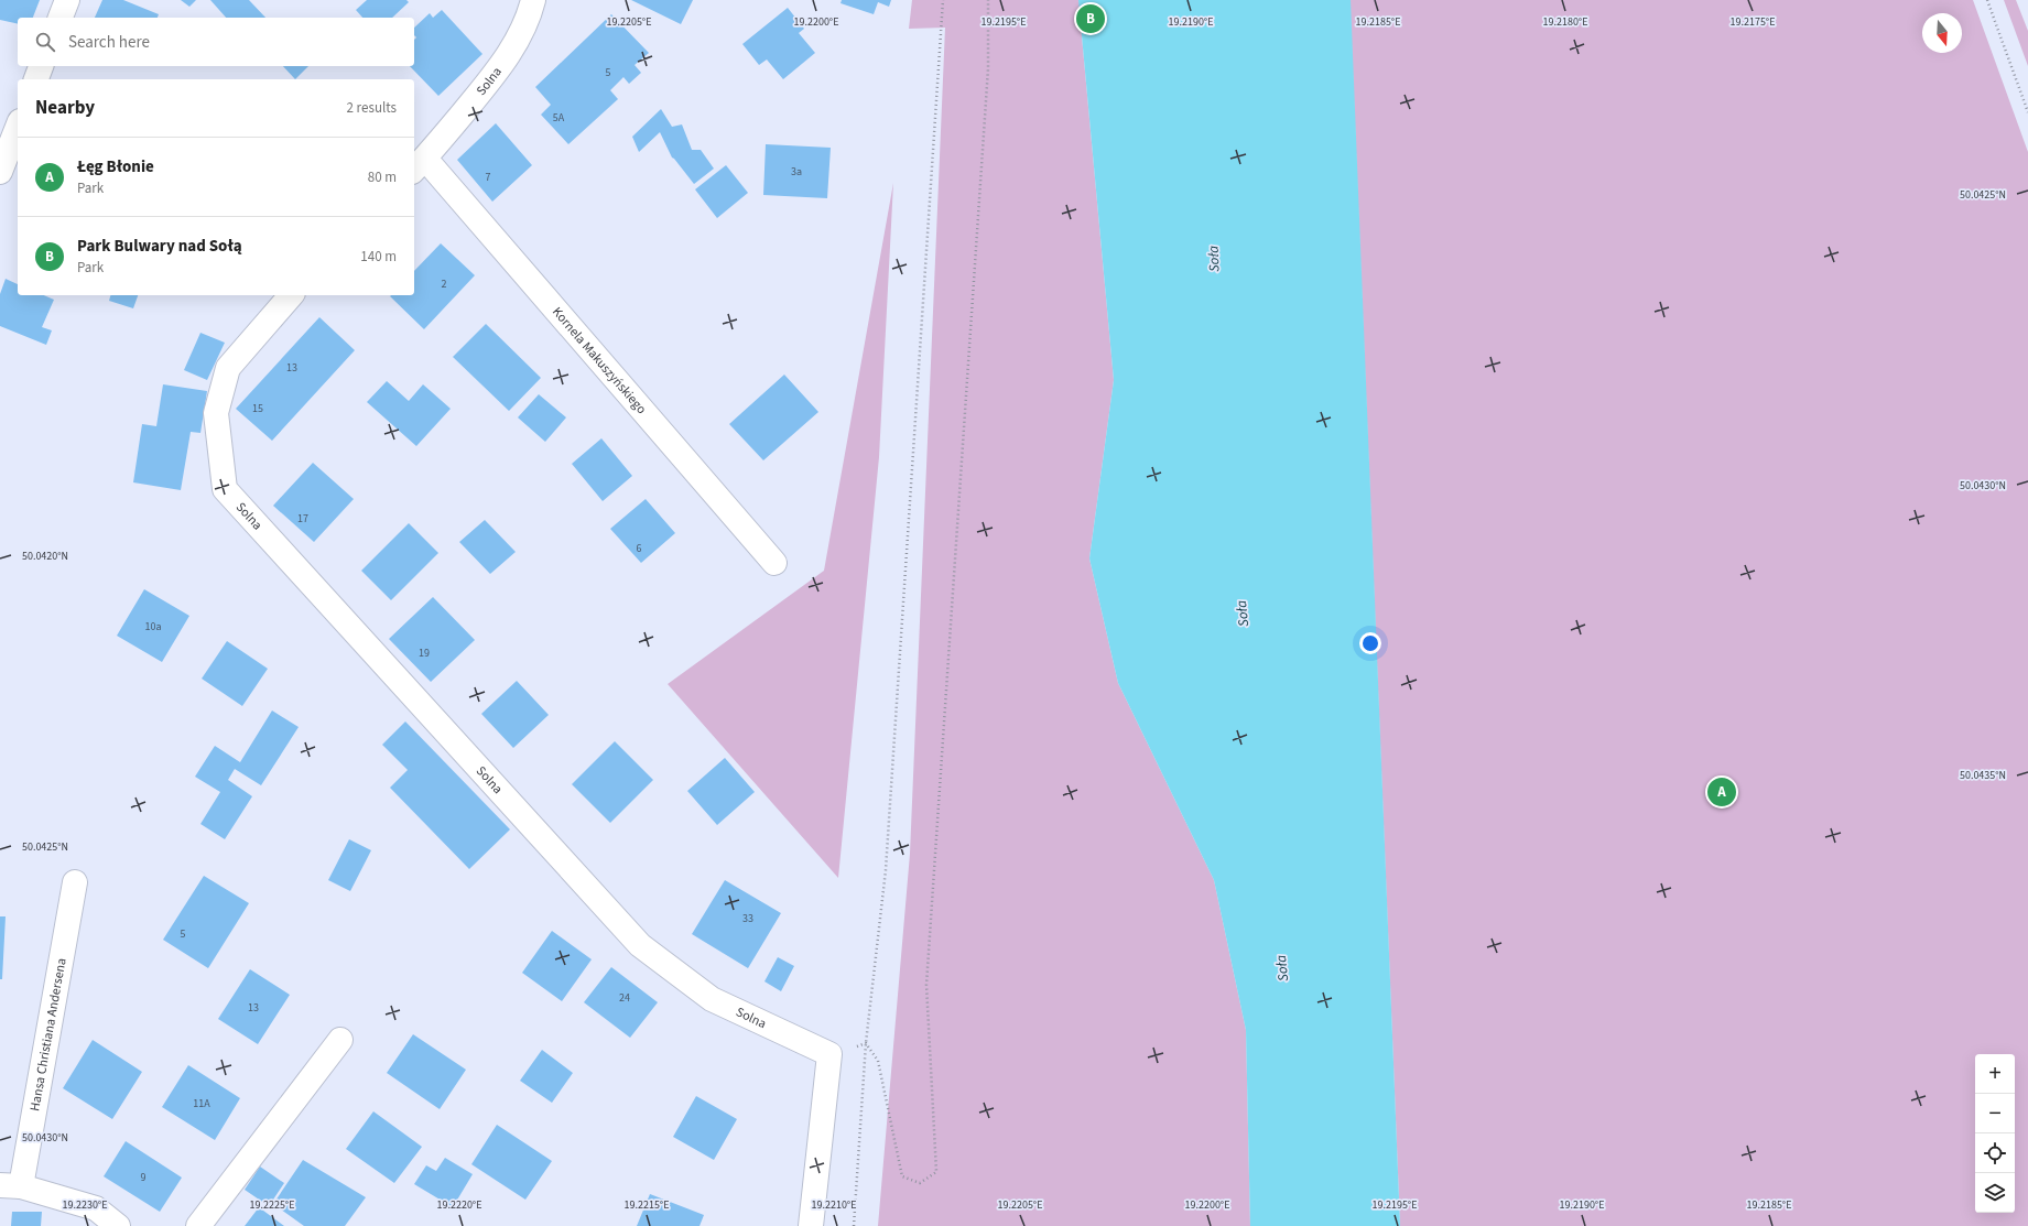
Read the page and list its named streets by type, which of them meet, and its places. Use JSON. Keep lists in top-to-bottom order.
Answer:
{
  "streets": {
    "street": ["Solna", "Kornela Makuszyńskiego", "Hansa Christiana Andersena"]
  },
  "crossings": [
    ["Solna", "Kornela Makuszyńskiego"]
  ],
  "water": ["Soła"],
  "house_numbers": [
    "5",
    "5A",
    "3a",
    "7",
    "2",
    "13",
    "15",
    "17",
    "6",
    "10a",
    "19",
    "33",
    "5",
    "24",
    "13",
    "11A",
    "9"
  ],
  "north": "bottom",
  "page": {
    "pins": ["B", "A"],
    "search": "Search here",
    "heading": ["Nearby", "2 results"],
    "list": [
      {
        "mark": "A",
        "name": "Łęg Błonie",
        "note": "Park",
        "value": "80 m"
      },
      {
        "mark": "B",
        "name": "Park Bulwary nad Sołą",
        "note": "Park",
        "value": "140 m"
      }
    ],
    "map_buttons": ["+", "−"]
  },
  "coordinates": [
    "19.2205°E",
    "19.2200°E",
    "19.2195°E",
    "19.2190°E",
    "19.2185°E",
    "19.2180°E",
    "19.2175°E",
    "50.0425°N",
    "50.0430°N",
    "50.0420°N",
    "50.0435°N",
    "19.2230°E",
    "19.2225°E",
    "19.2220°E",
    "19.2215°E",
    "19.2210°E"
  ]
}
